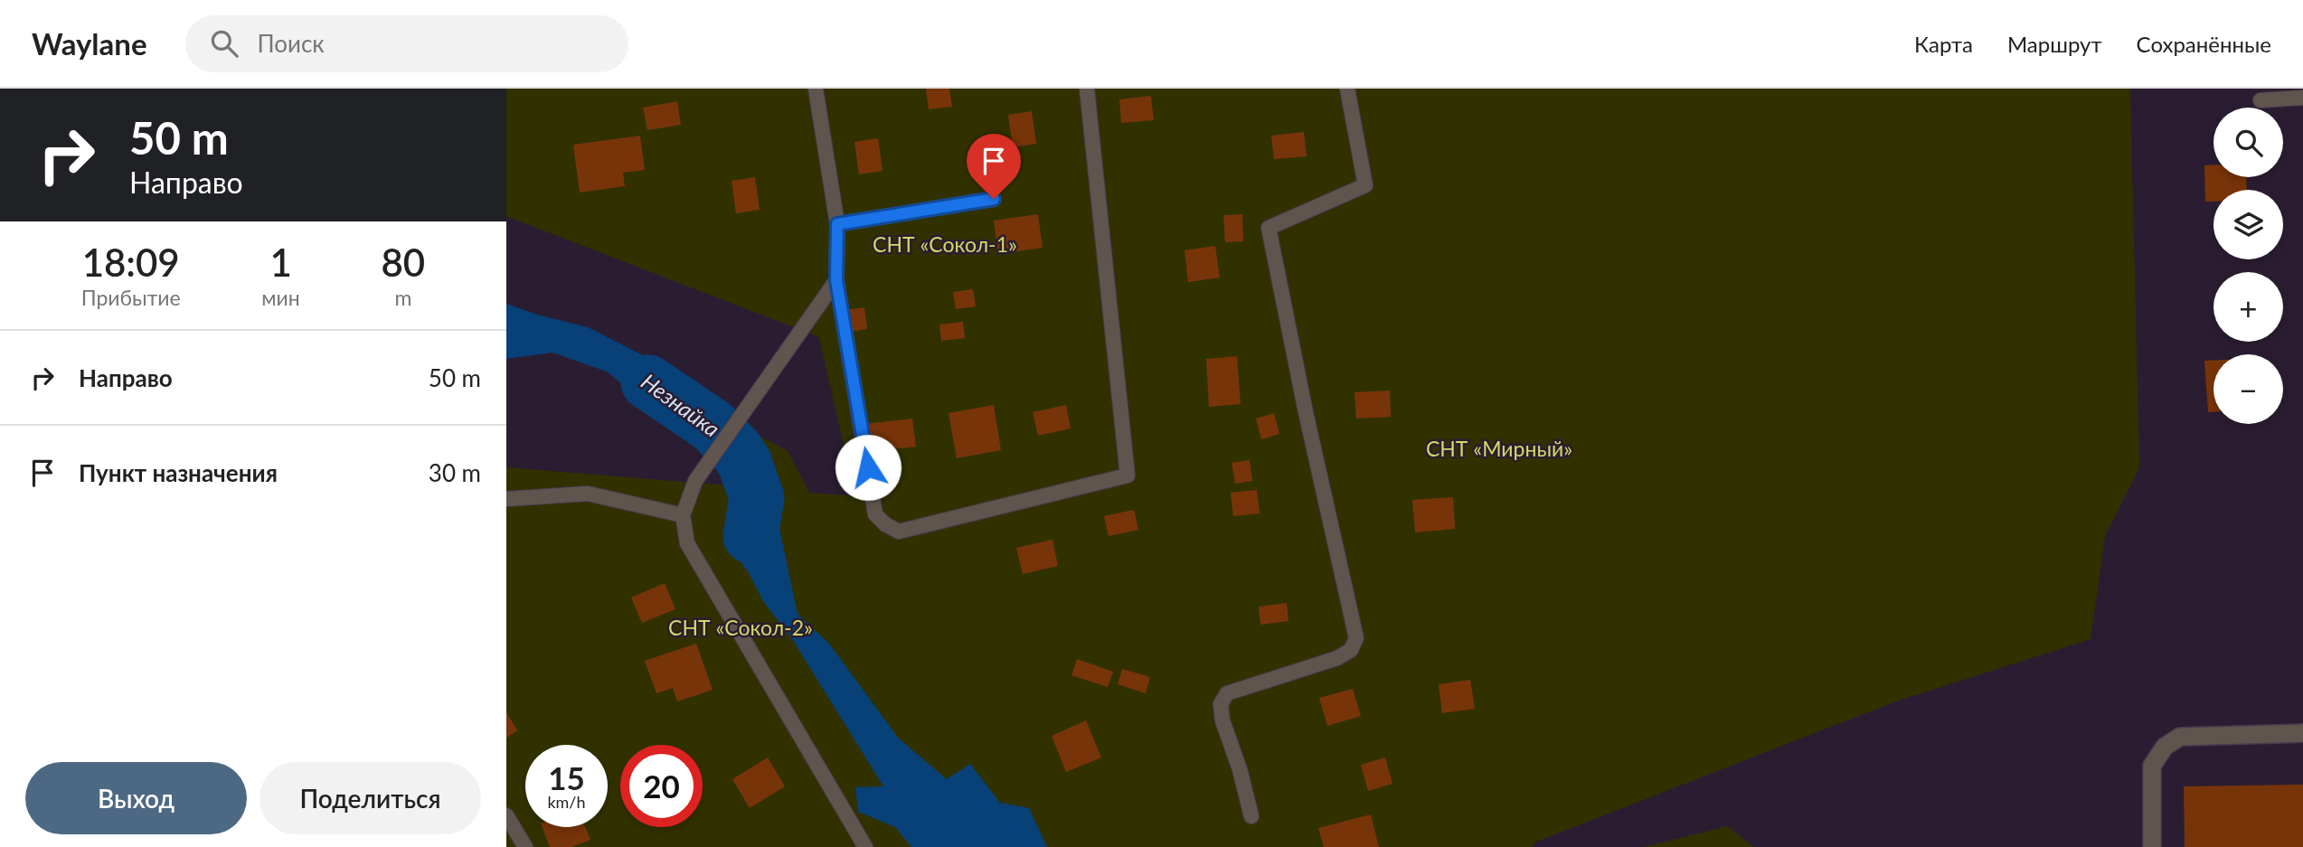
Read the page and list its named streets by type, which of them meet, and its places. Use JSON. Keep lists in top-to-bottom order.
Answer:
{
  "water": ["Незнайка"],
  "parks": ["СНТ «Сокол-1»", "СНТ «Мирный»", "СНТ «Сокол-2»"],
  "page": {
    "header": "Waylane",
    "search": "Поиск",
    "nav": ["Карта", "Маршрут", "Сохранённые"],
    "turn": ["50 m", "Направо"],
    "map_buttons": ["+", "−"],
    "eta": [
      "18:09",
      "Прибытие",
      "1",
      "мин",
      "80",
      "m"
    ],
    "list": [
      {
        "name": "Направо",
        "value": "50 m"
      },
      {
        "name": "Пункт назначения",
        "value": "30 m"
      }
    ],
    "speed": "15 km/h",
    "limit": "20",
    "buttons": ["Выход", "Поделиться"]
  }
}
